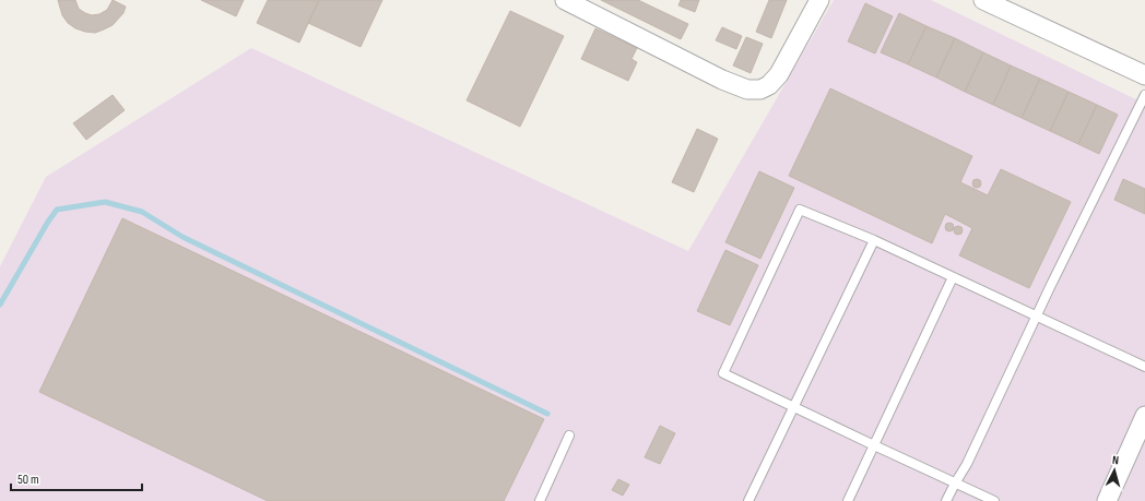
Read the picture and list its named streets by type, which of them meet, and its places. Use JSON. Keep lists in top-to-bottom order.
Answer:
{
  "scale_bar": "50 m",
  "north": "top"
}
